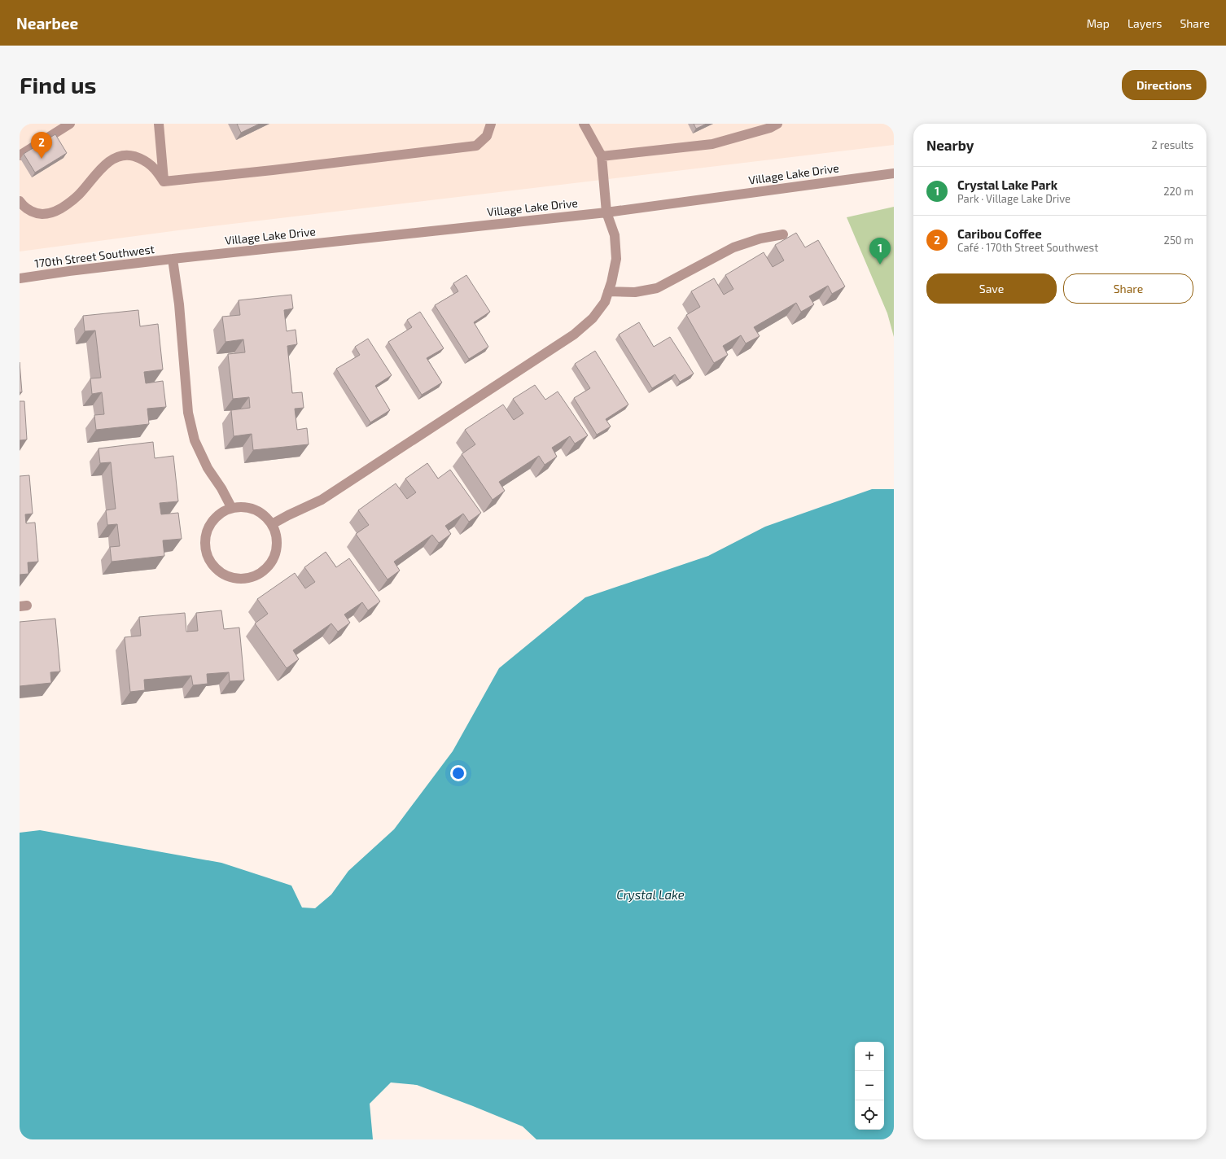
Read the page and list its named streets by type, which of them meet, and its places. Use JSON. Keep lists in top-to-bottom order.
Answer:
{
  "streets": {
    "street": ["Village Lake Drive", "170th Street Southwest"]
  },
  "crossings": [
    ["Village Lake Drive", "170th Street Southwest"]
  ],
  "water": ["Crystal Lake"],
  "page": {
    "header": "Nearbee",
    "nav": ["Map", "Layers", "Share"],
    "buttons": [
      "Directions",
      ["Save", "Share"]
    ],
    "title": "Find us",
    "heading": ["Nearby", "2 results"],
    "pins": ["2", "1"],
    "list": [
      {
        "mark": "1",
        "name": "Crystal Lake Park",
        "note": "Park · Village Lake Drive",
        "value": "220 m"
      },
      {
        "mark": "2",
        "name": "Caribou Coffee",
        "note": "Café · 170th Street Southwest",
        "value": "250 m"
      }
    ],
    "map_buttons": ["+", "−"]
  }
}
